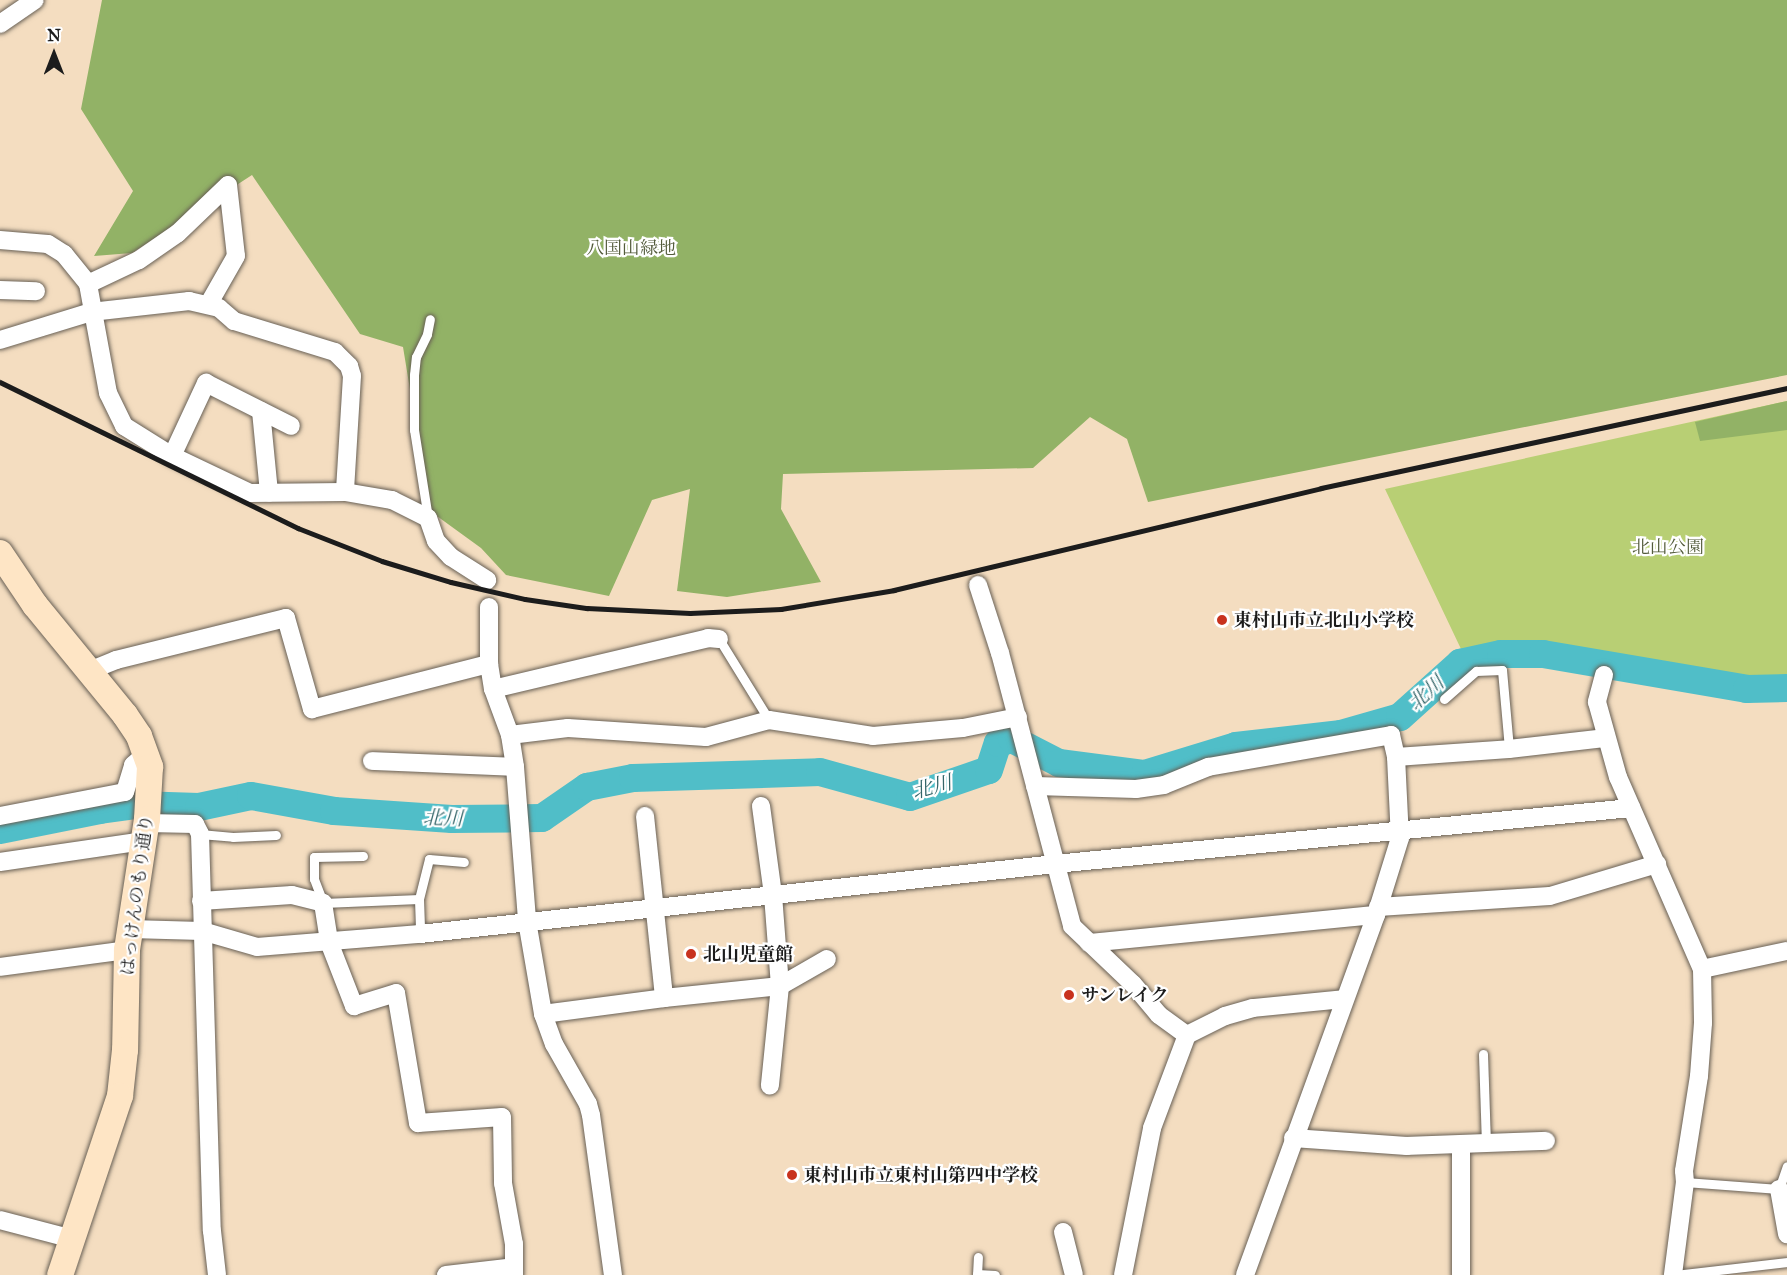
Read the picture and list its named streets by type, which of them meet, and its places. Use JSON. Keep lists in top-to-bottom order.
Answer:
{
  "streets": {
    "street": ["はっけんのもり通り"]
  },
  "water": ["北川"],
  "parks": ["八国山緑地", "北山公園"],
  "places": [
    "東村山市立北山小学校",
    "北山児童館",
    "サンレイク",
    "東村山市立東村山第四中学校"
  ],
  "north": "top"
}
